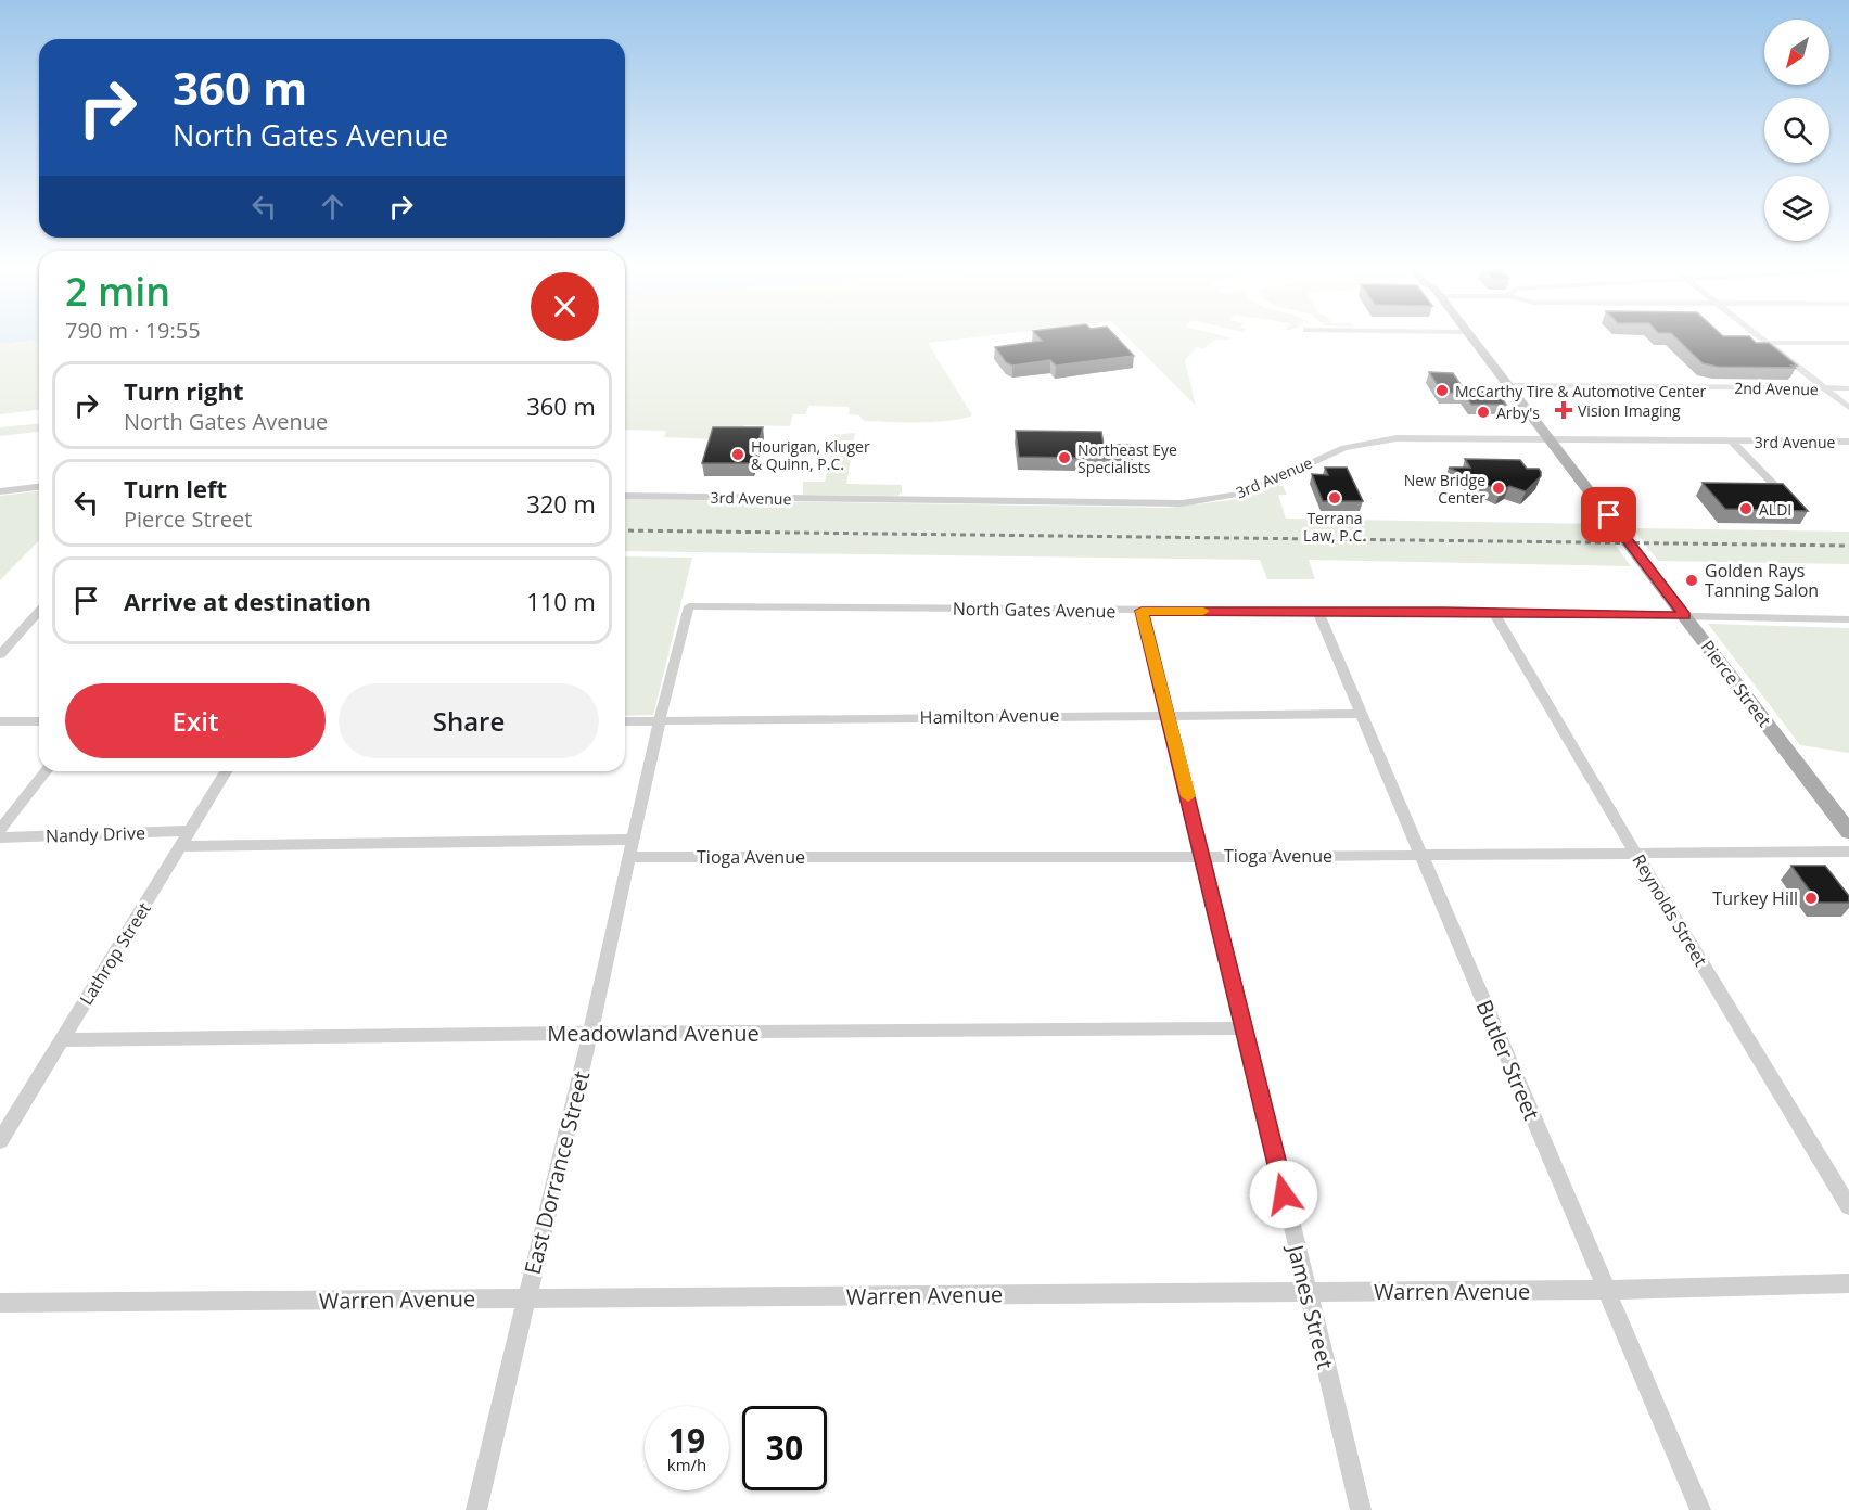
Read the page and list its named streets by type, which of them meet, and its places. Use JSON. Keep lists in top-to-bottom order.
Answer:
{
  "streets": {
    "main road": ["Pierce Street"],
    "street": [
      "2nd Avenue",
      "3rd Avenue",
      "North Gates Avenue",
      "Hamilton Avenue",
      "Nandy Drive",
      "Tioga Avenue",
      "Reynolds Street",
      "Lathrop Street",
      "Meadowland Avenue",
      "Butler Street",
      "East Dorrance Street",
      "Warren Avenue",
      "James Street"
    ]
  },
  "crossings": [
    ["2nd Avenue", "Pierce Street"],
    ["3rd Avenue", "Pierce Street"],
    ["North Gates Avenue", "Pierce Street"],
    ["North Gates Avenue", "Reynolds Street"],
    ["North Gates Avenue", "Butler Street"],
    ["North Gates Avenue", "East Dorrance Street"],
    ["North Gates Avenue", "James Street"],
    ["Hamilton Avenue", "Butler Street"],
    ["Hamilton Avenue", "East Dorrance Street"],
    ["Hamilton Avenue", "James Street"],
    ["Nandy Drive", "Lathrop Street"],
    ["Tioga Avenue", "Reynolds Street"],
    ["Tioga Avenue", "Lathrop Street"],
    ["Tioga Avenue", "Butler Street"],
    ["Tioga Avenue", "East Dorrance Street"],
    ["Tioga Avenue", "James Street"],
    ["Lathrop Street", "Meadowland Avenue"],
    ["Meadowland Avenue", "East Dorrance Street"],
    ["Meadowland Avenue", "James Street"],
    ["Butler Street", "Warren Avenue"],
    ["East Dorrance Street", "Warren Avenue"],
    ["Warren Avenue", "James Street"]
  ],
  "places": {
    "other": [
      "McCarthy Tire & Automotive Center",
      "Arby's",
      "Hourigan, Kluger & Quinn, P.C.",
      "Northeast Eye Specialists",
      "New Bridge Center",
      "Terrana Law, P.C.",
      "ALDI",
      "Golden Rays Tanning Salon",
      "Turkey Hill"
    ],
    "health": ["Vision Imaging"]
  },
  "north": "bottom left",
  "page": {
    "turn": ["360 m", "North Gates Avenue"],
    "heading": ["2 min", "790 m · 19:55"],
    "list": [
      {
        "name": "Turn right",
        "note": "North Gates Avenue",
        "value": "360 m"
      },
      {
        "name": "Turn left",
        "note": "Pierce Street",
        "value": "320 m"
      },
      {
        "name": "Arrive at destination",
        "value": "110 m"
      }
    ],
    "buttons": ["Exit", "Share"],
    "speed": "19 km/h",
    "limit": "30"
  }
}
